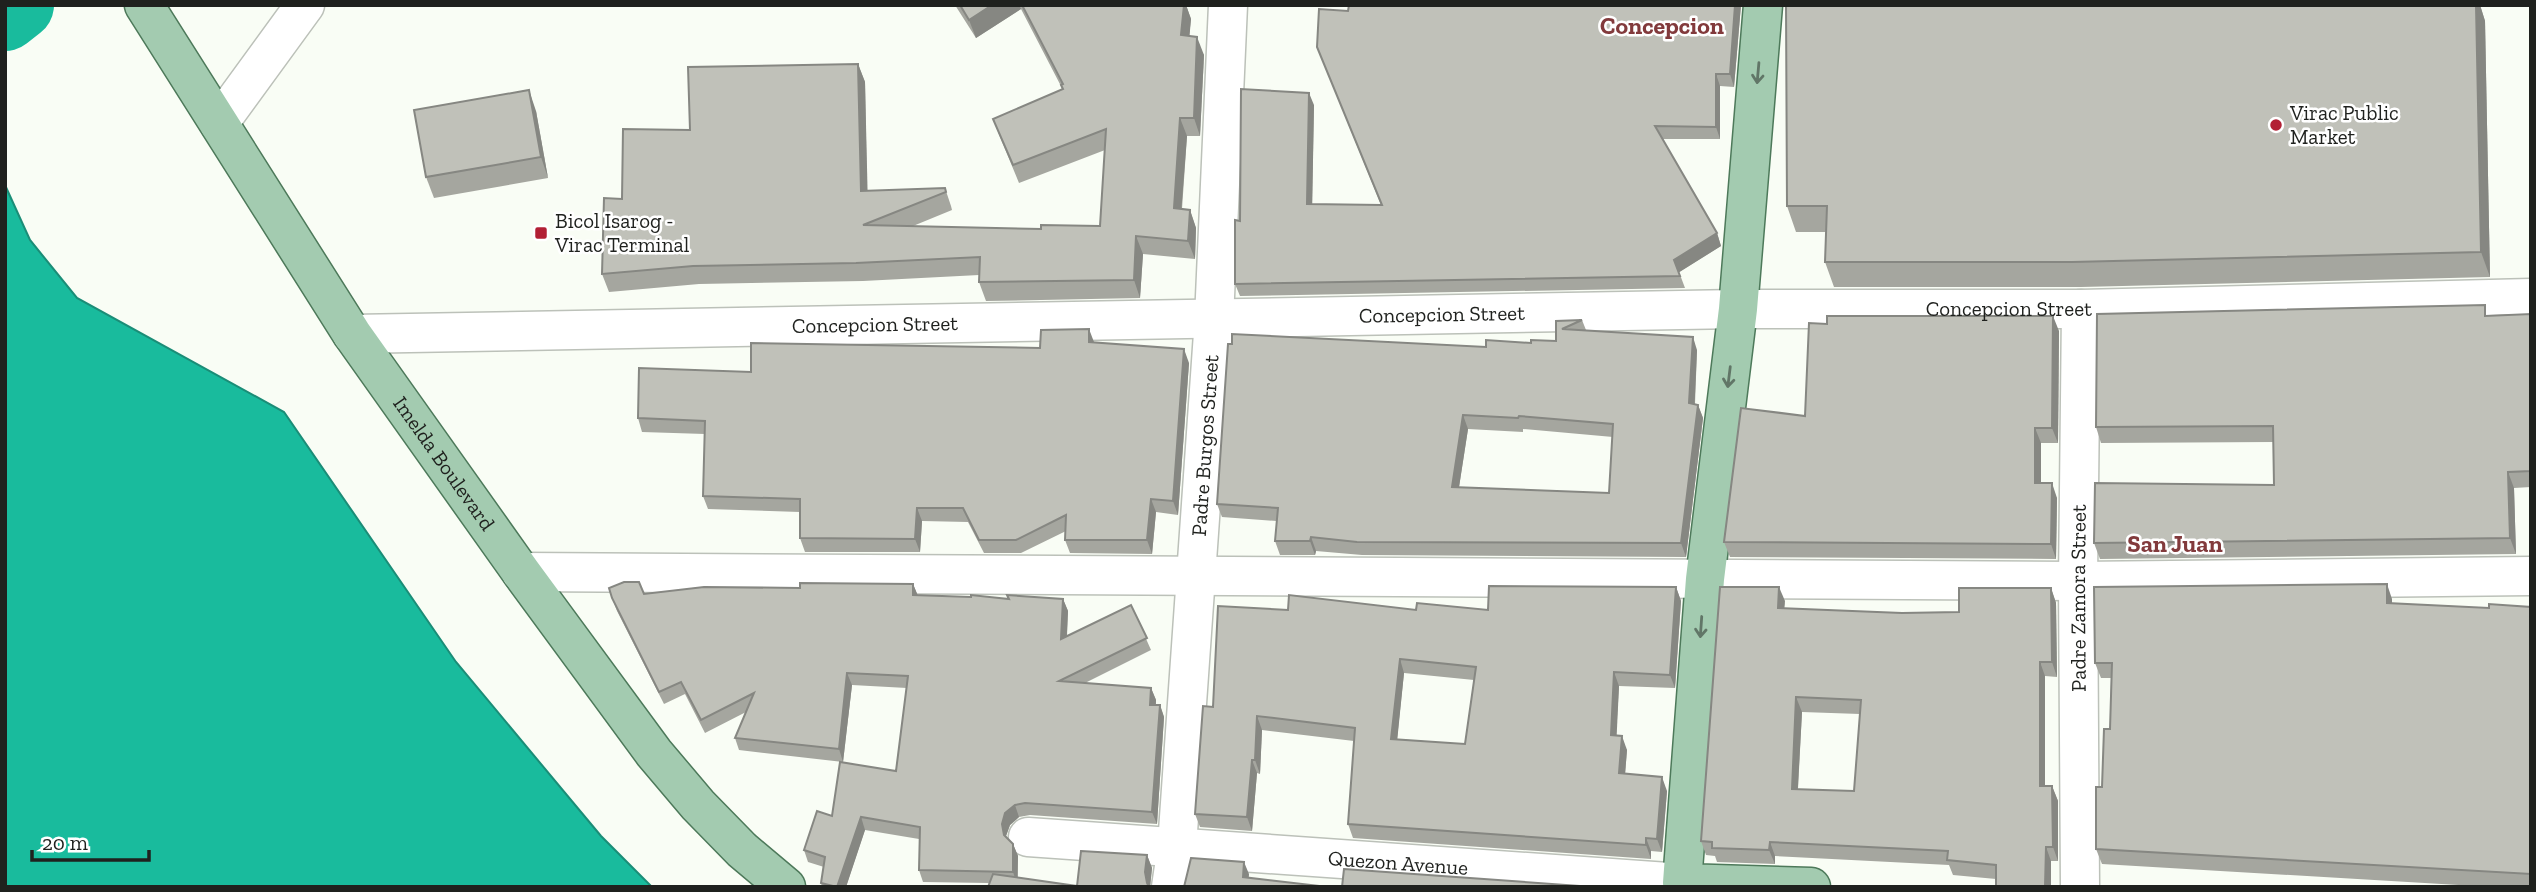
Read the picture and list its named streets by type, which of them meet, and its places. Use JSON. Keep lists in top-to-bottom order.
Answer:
{
  "streets": {
    "main road": ["Imelda Boulevard", "Quezon Avenue"],
    "street": ["Concepcion Street", "Padre Burgos Street", "Padre Zamora Street"]
  },
  "crossings": [
    ["Concepcion Street", "Padre Burgos Street"],
    ["Concepcion Street", "Imelda Boulevard"],
    ["Concepcion Street", "Padre Zamora Street"],
    ["Padre Burgos Street", "Quezon Avenue"]
  ],
  "districts": ["Concepcion", "San Juan"],
  "places": {
    "other": ["Virac Public Market"],
    "transit": ["Bicol Isarog - Virac Terminal"]
  },
  "scale_bar": "20 m"
}
